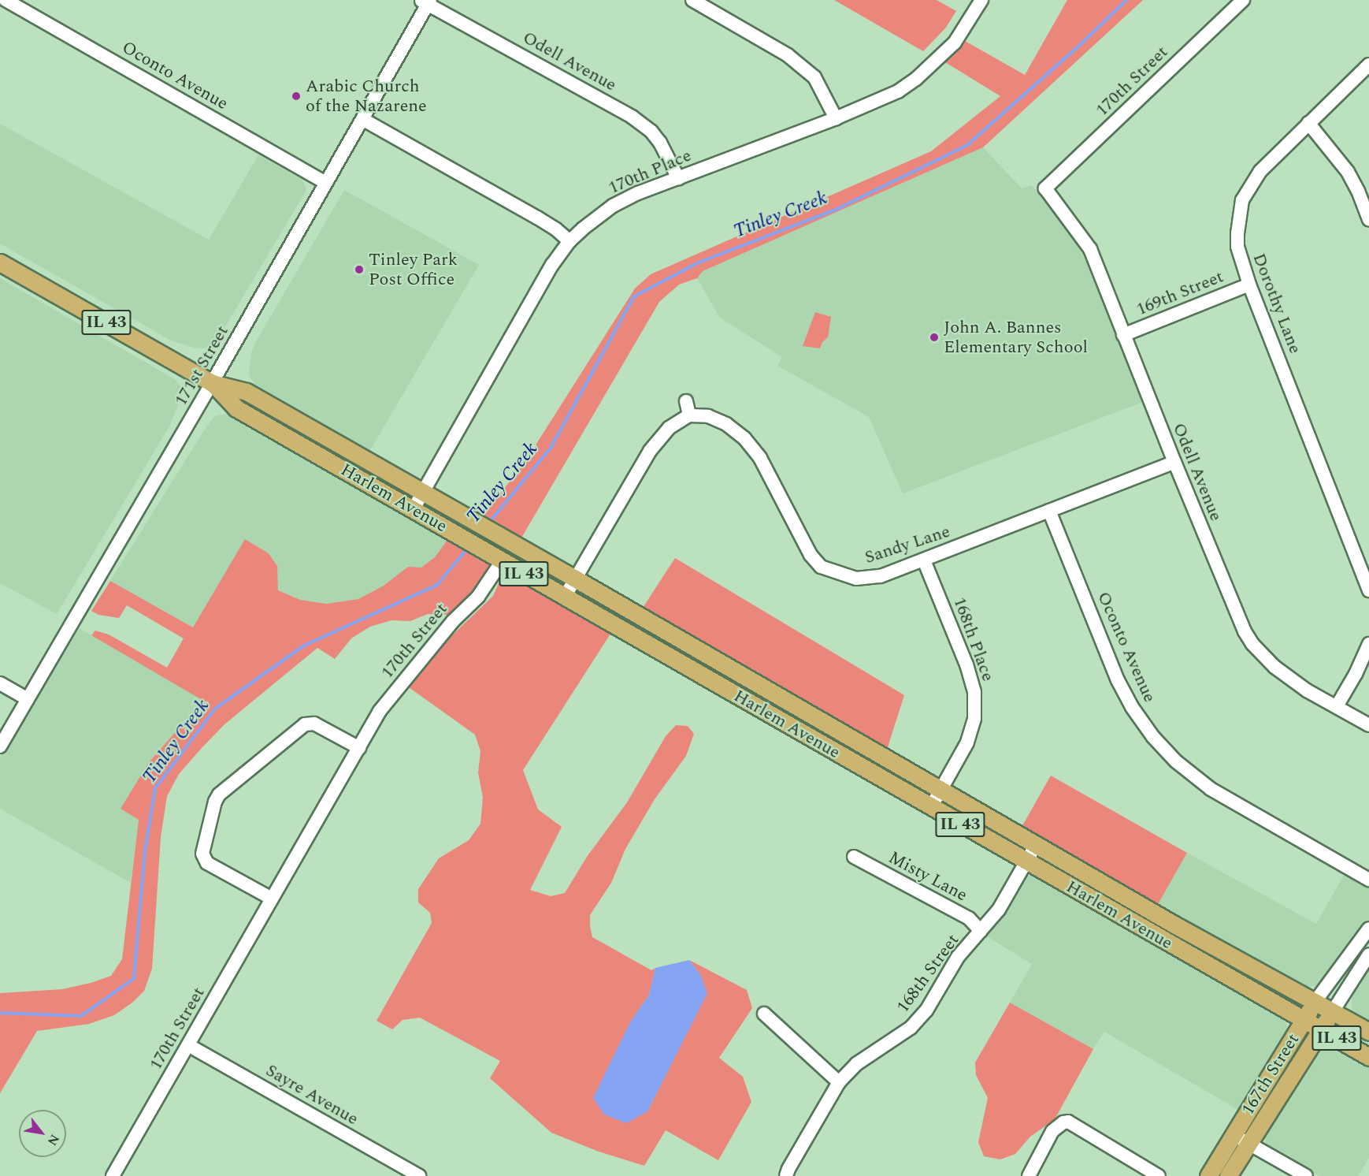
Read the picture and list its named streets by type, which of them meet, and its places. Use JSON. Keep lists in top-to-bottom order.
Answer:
{
  "streets": {
    "main road": ["IL 43", "Harlem Avenue", "167th Street"],
    "street": [
      "Odell Avenue",
      "Oconto Avenue",
      "170th Street",
      "170th Place",
      "169th Street",
      "Dorothy Lane",
      "171st Street",
      "Sandy Lane",
      "168th Place",
      "Misty Lane",
      "168th Street",
      "Sayre Avenue"
    ]
  },
  "crossings": [
    ["Odell Avenue", "170th Street"],
    ["Odell Avenue", "170th Place"],
    ["Odell Avenue", "169th Street"],
    ["Odell Avenue", "171st Street"],
    ["Odell Avenue", "Sandy Lane"],
    ["Oconto Avenue", "171st Street"],
    ["Oconto Avenue", "Sandy Lane"],
    ["170th Street", "Harlem Avenue"],
    ["170th Street", "Sayre Avenue"],
    ["170th Place", "Harlem Avenue"],
    ["169th Street", "Dorothy Lane"],
    ["171st Street", "Harlem Avenue"],
    ["Harlem Avenue", "168th Place"],
    ["Harlem Avenue", "168th Street"],
    ["Harlem Avenue", "167th Street"],
    ["Sandy Lane", "168th Place"],
    ["Misty Lane", "168th Street"]
  ],
  "water": ["Tinley Creek"],
  "places": ["Arabic Church of the Nazarene", "Tinley Park Post Office", "John A. Bannes Elementary School"],
  "north": "bottom right"
}
